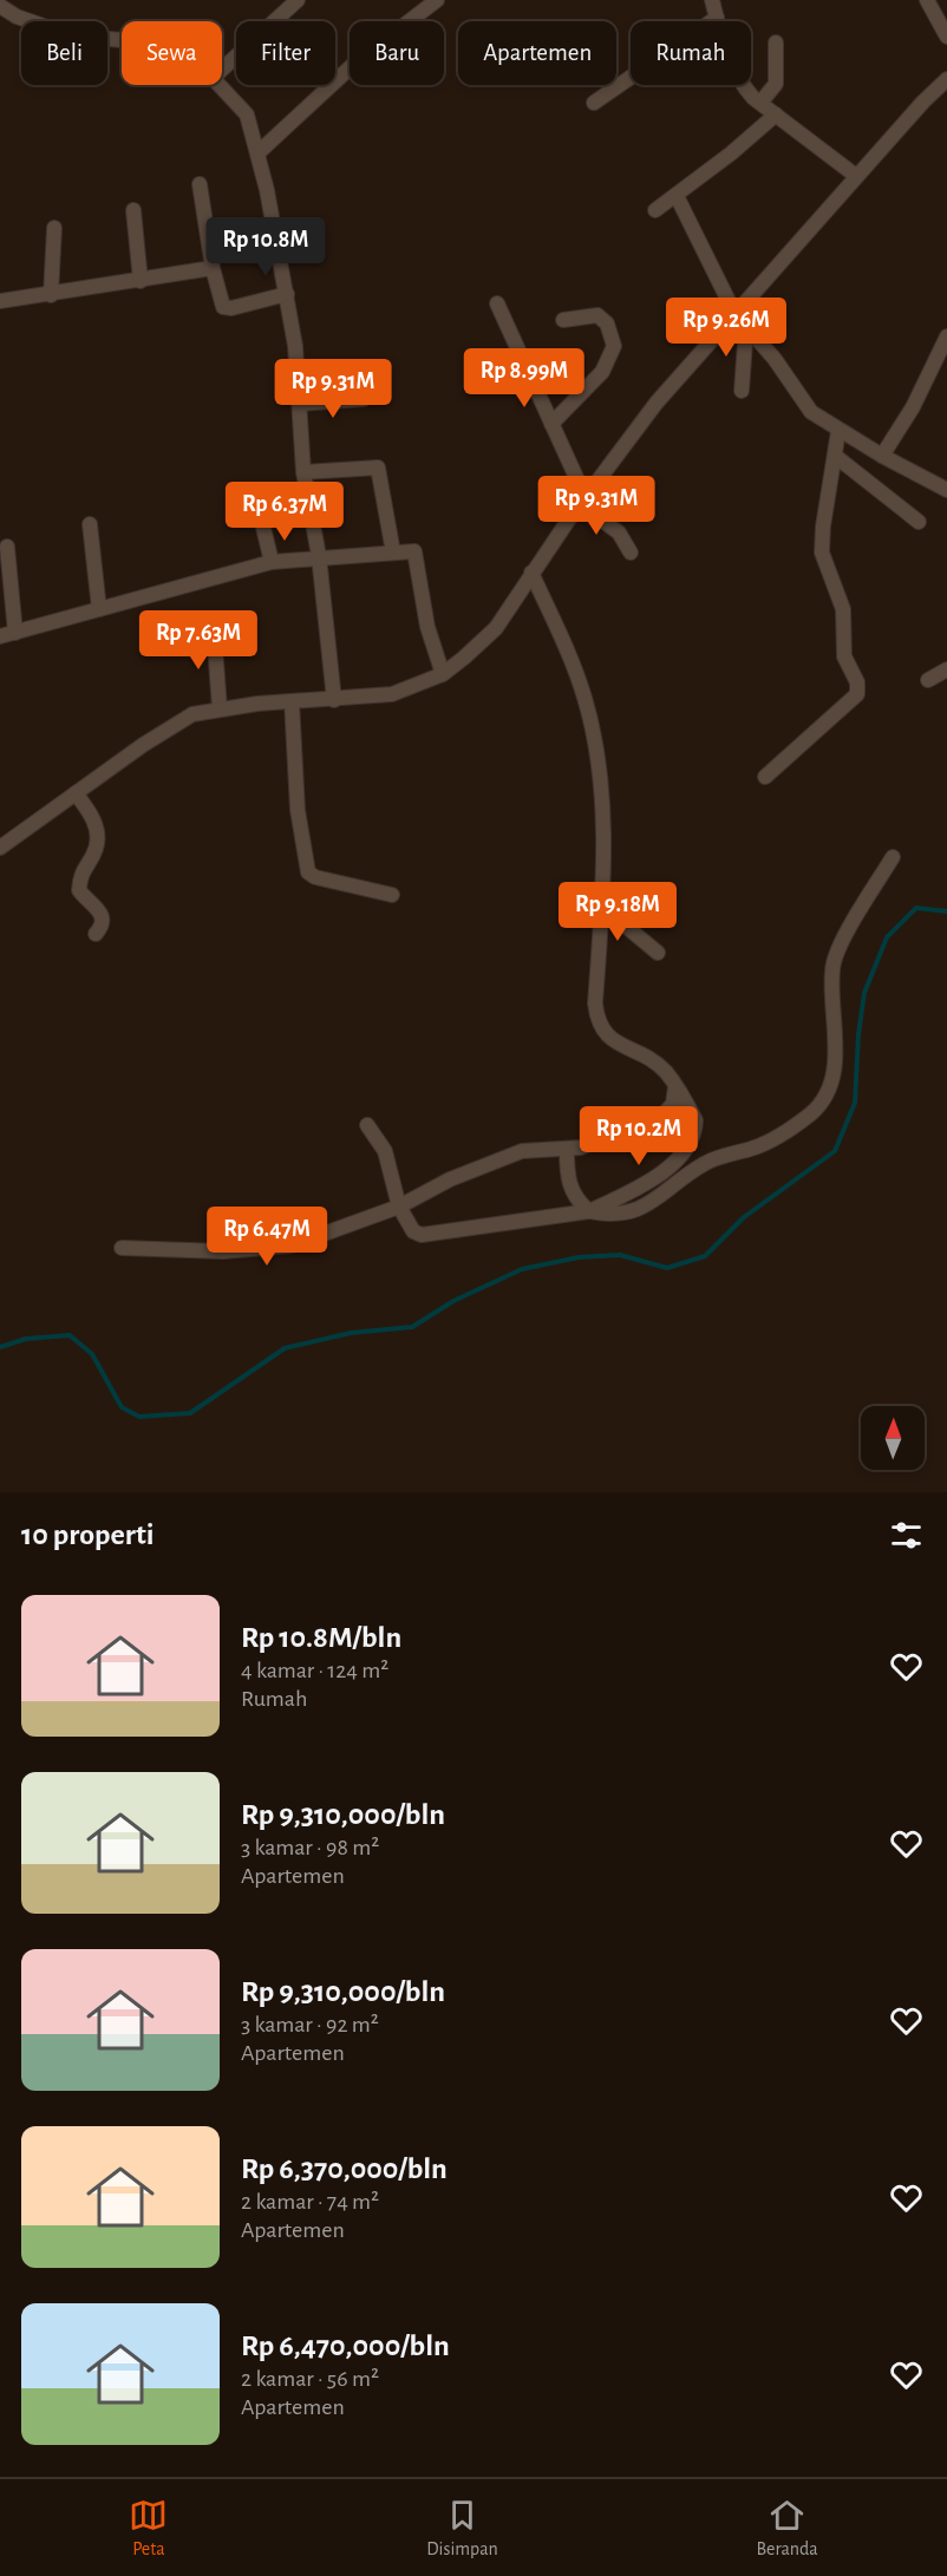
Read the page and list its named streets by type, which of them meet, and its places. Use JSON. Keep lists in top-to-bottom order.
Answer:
{
  "north": "top",
  "page": {
    "chip": [
      "Beli",
      "Sewa",
      "Filter",
      "Baru",
      "Apartemen",
      "Rumah"
    ],
    "price": [
      "Rp 10.8M",
      "Rp 9.26M",
      "Rp 8.99M",
      "Rp 9.31M",
      "Rp 9.31M",
      "Rp 6.37M",
      "Rp 7.63M",
      "Rp 9.18M",
      "Rp 10.2M",
      "Rp 6.47M"
    ],
    "heading": "10 properti",
    "list": [
      {
        "name": "Rp 10.8M/bln",
        "note": "4 kamar · 124 m² · Rumah"
      },
      {
        "name": "Rp 9,310,000/bln",
        "note": "3 kamar · 98 m² · Apartemen"
      },
      {
        "name": "Rp 9,310,000/bln",
        "note": "3 kamar · 92 m² · Apartemen"
      },
      {
        "name": "Rp 6,370,000/bln",
        "note": "2 kamar · 74 m² · Apartemen"
      },
      {
        "name": "Rp 6,470,000/bln",
        "note": "2 kamar · 56 m² · Apartemen"
      }
    ],
    "tabs": ["Peta", "Disimpan", "Beranda"]
  }
}
